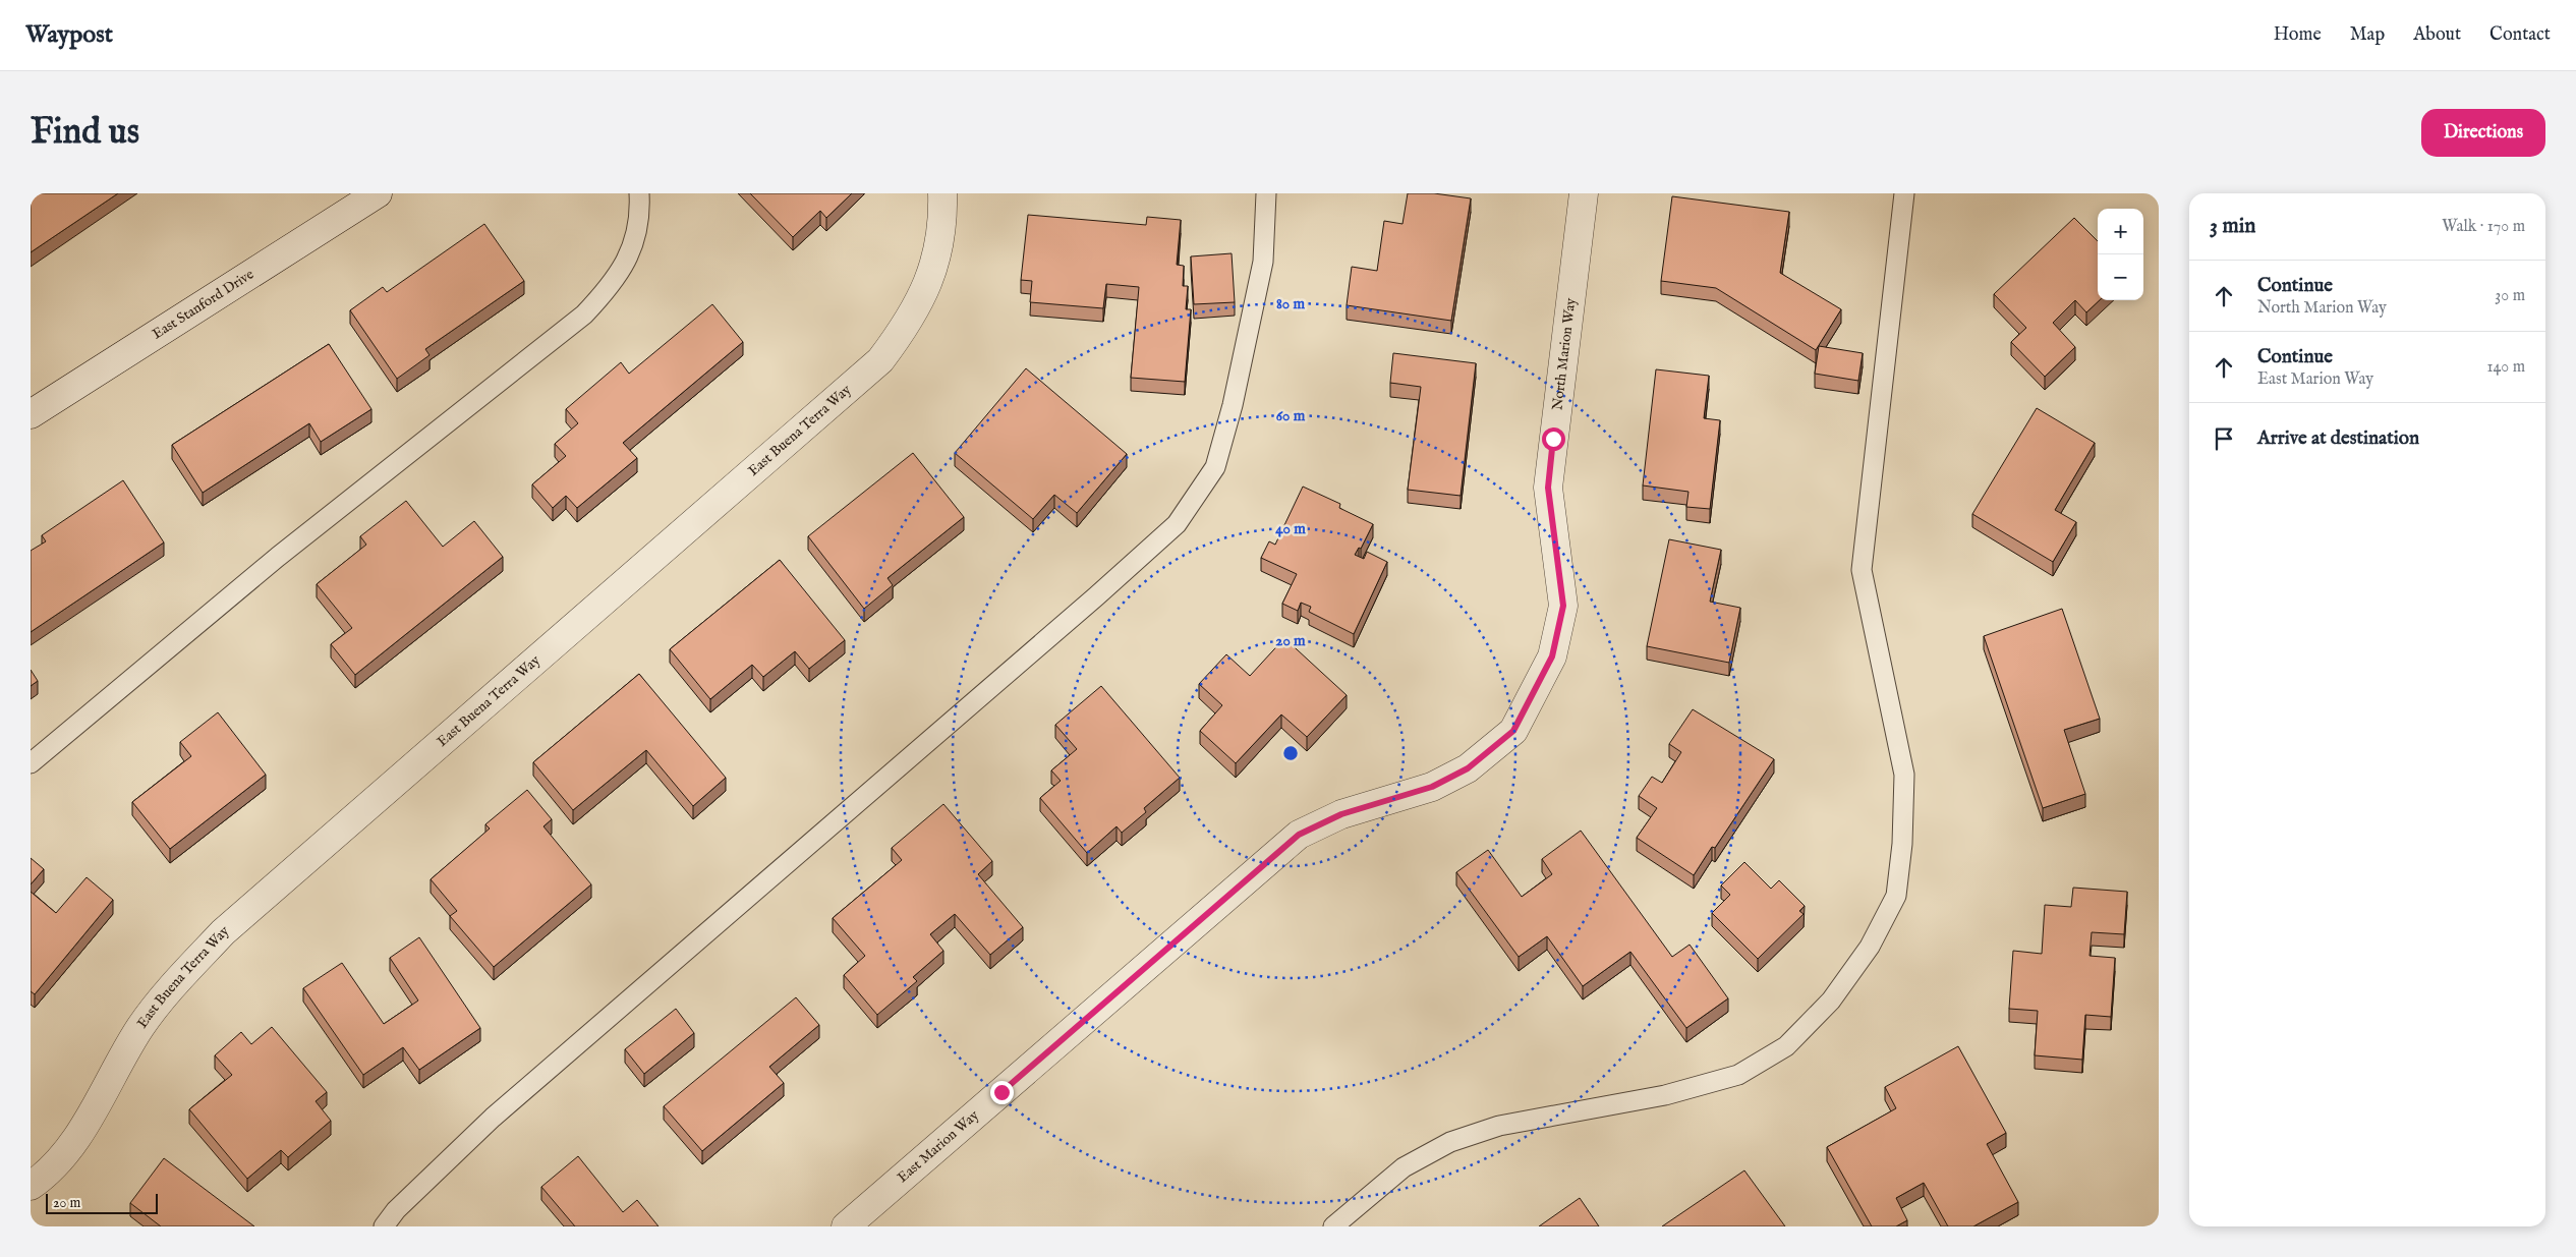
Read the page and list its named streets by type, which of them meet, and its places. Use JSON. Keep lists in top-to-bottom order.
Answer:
{
  "streets": {
    "street": [
      "East Stanford Drive",
      "North Marion Way",
      "East Buena Terra Way",
      "East Marion Way"
    ]
  },
  "crossings": [
    ["North Marion Way", "East Marion Way"]
  ],
  "scale_bar": "20 m",
  "page": {
    "header": "Waypost",
    "nav": [
      "Home",
      "Map",
      "About",
      "Contact"
    ],
    "buttons": "Directions",
    "title": "Find us",
    "heading": ["3 min", "Walk · 170 m"],
    "map_buttons": ["+", "−"],
    "list": [
      ["Continue", "North Marion Way", "30 m"],
      ["Continue", "East Marion Way", "140 m"],
      "Arrive at destination"
    ],
    "scale": "20 m"
  },
  "rings": [
    "80 m",
    "60 m",
    "40 m",
    "20 m"
  ]
}
